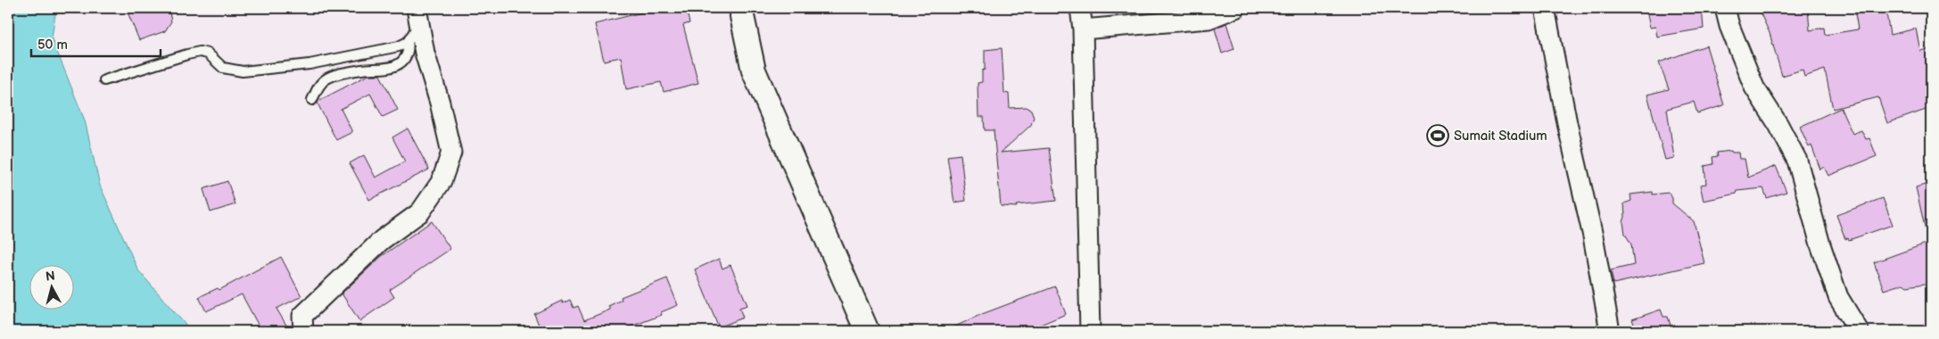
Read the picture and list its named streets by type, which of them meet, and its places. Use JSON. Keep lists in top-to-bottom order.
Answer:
{
  "places": {
    "sports": ["Sumait Stadium"]
  },
  "scale_bar": "50 m",
  "north": "top"
}
